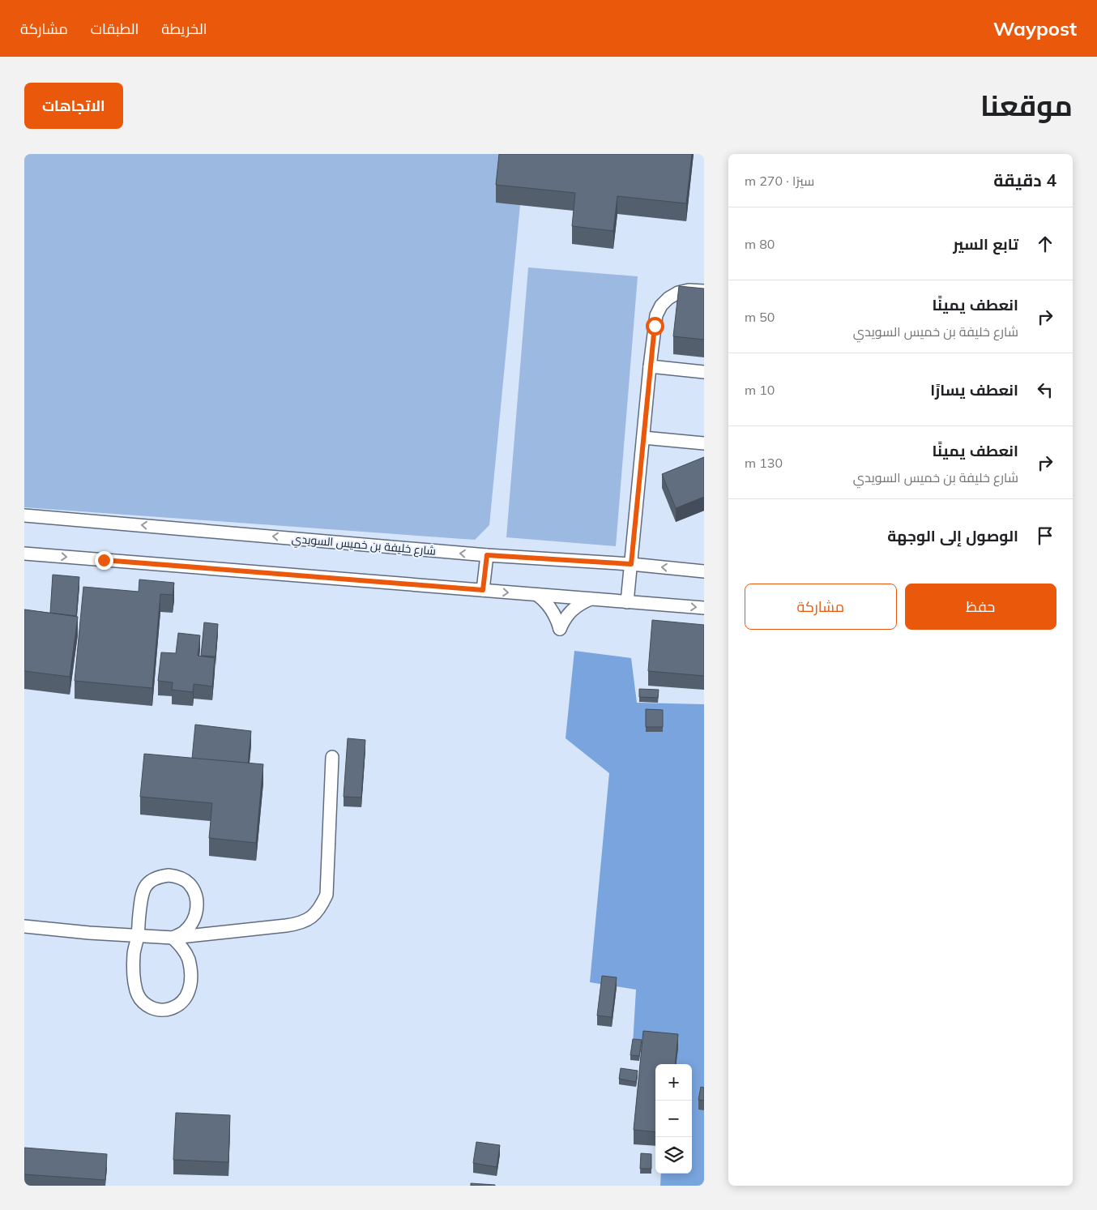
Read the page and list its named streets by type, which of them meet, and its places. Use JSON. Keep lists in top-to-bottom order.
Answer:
{
  "streets": {
    "lane": ["شارع خليفة بن خميس السويدي"]
  },
  "page": {
    "header": "Waypost",
    "nav": ["الخريطة", "الطبقات", "مشاركة"],
    "title": "موقعنا",
    "buttons": [
      "الاتجاهات",
      ["حفظ", "مشاركة"]
    ],
    "heading": ["4 دقيقة", "سيرًا · 270 m"],
    "list": [
      ["تابع السير", "80 m"],
      ["انعطف يمينًا", "شارع خليفة بن خميس السويدي", "50 m"],
      ["انعطف يسارًا", "10 m"],
      ["انعطف يمينًا", "شارع خليفة بن خميس السويدي", "130 m"],
      "الوصول إلى الوجهة"
    ],
    "map_buttons": ["+", "−"]
  }
}
